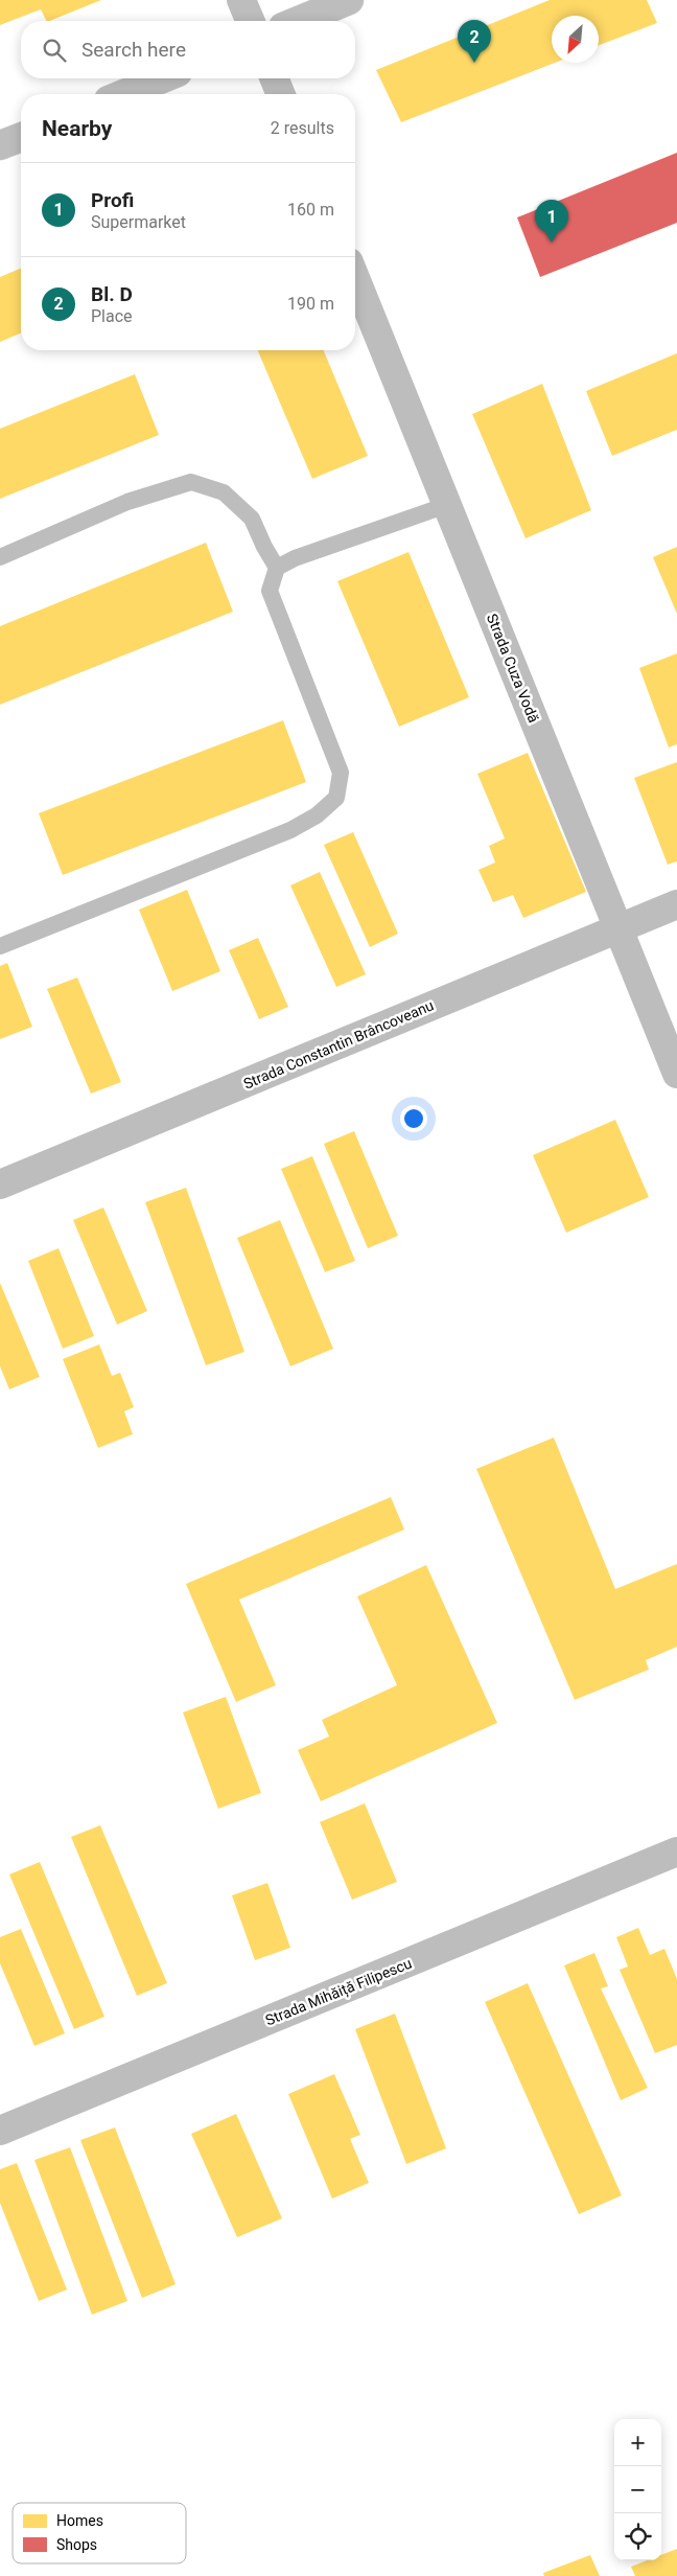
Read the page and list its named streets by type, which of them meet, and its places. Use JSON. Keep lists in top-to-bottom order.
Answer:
{
  "streets": {
    "street": ["Strada Cuza Vodă", "Strada Constantin Brâncoveanu", "Strada Mihăiță Filipescu"]
  },
  "crossings": [
    ["Strada Cuza Vodă", "Strada Constantin Brâncoveanu"]
  ],
  "legend": ["Homes", "Shops"],
  "north": "bottom left",
  "page": {
    "pins": ["2", "1"],
    "search": "Search here",
    "heading": ["Nearby", "2 results"],
    "list": [
      {
        "mark": "1",
        "name": "Profi",
        "note": "Supermarket",
        "value": "160 m"
      },
      {
        "mark": "2",
        "name": "Bl. D",
        "note": "Place",
        "value": "190 m"
      }
    ],
    "map_buttons": ["+", "−"]
  }
}
